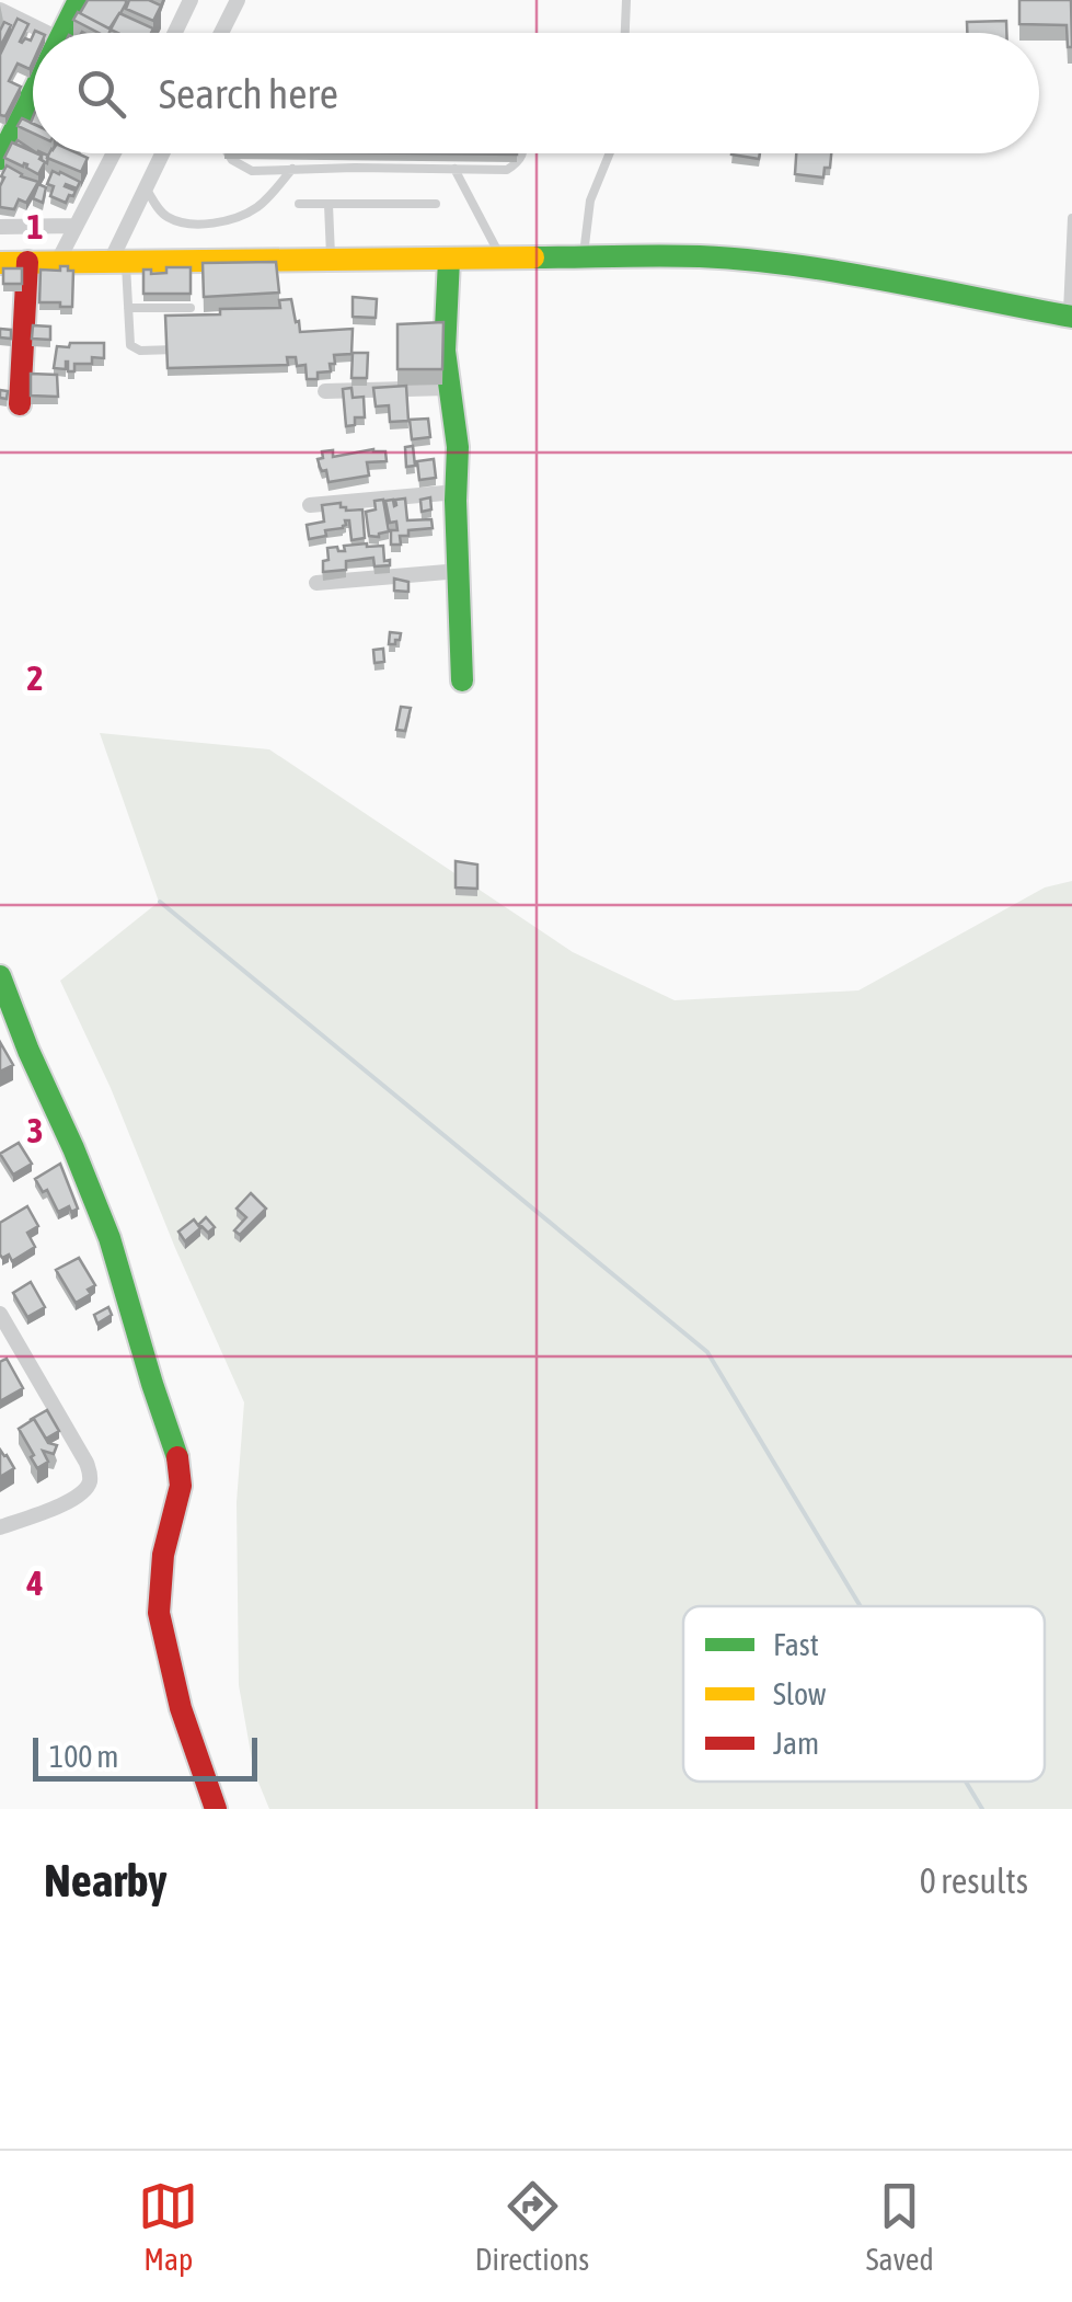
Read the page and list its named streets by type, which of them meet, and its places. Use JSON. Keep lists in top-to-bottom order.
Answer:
{
  "legend": ["Fast", "Slow", "Jam"],
  "scale_bar": "100 m",
  "page": {
    "search": "Search here",
    "scale": "100 m",
    "heading": ["Nearby", "0 results"],
    "nav": ["Map", "Directions", "Saved"]
  },
  "grid": {
    "rows": [
      "1",
      "2",
      "3",
      "4"
    ]
  }
}
